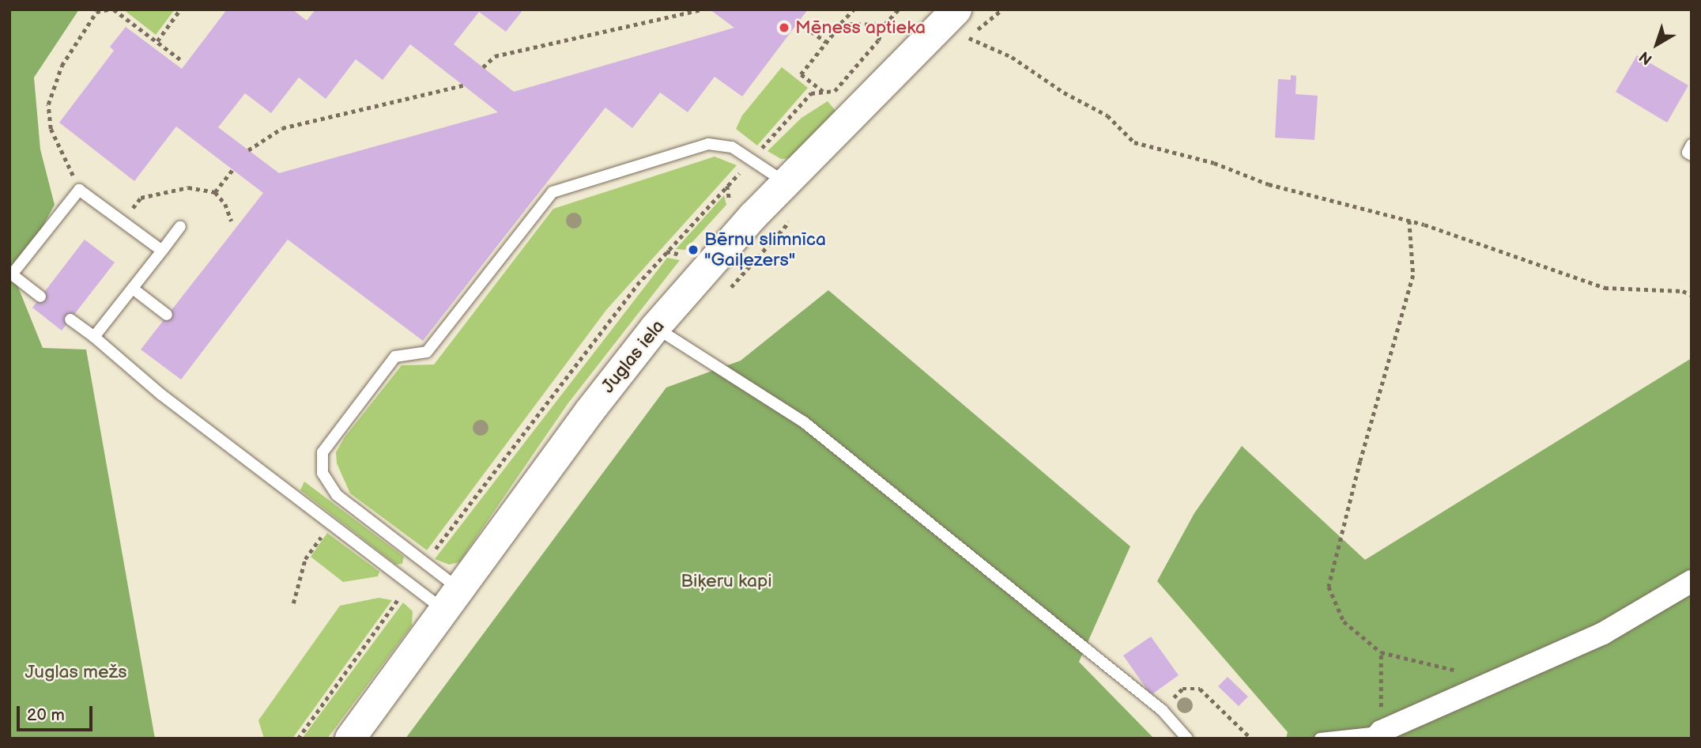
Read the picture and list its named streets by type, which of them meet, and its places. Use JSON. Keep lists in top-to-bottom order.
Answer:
{
  "streets": {
    "main road": ["Juglas iela"]
  },
  "parks": ["Biķeru kapi", "Juglas mežs"],
  "places": ["Mēness aptieka", "Bērnu slimnīca \"Gaiļezers\""],
  "scale_bar": "20 m",
  "north": "bottom left"
}
